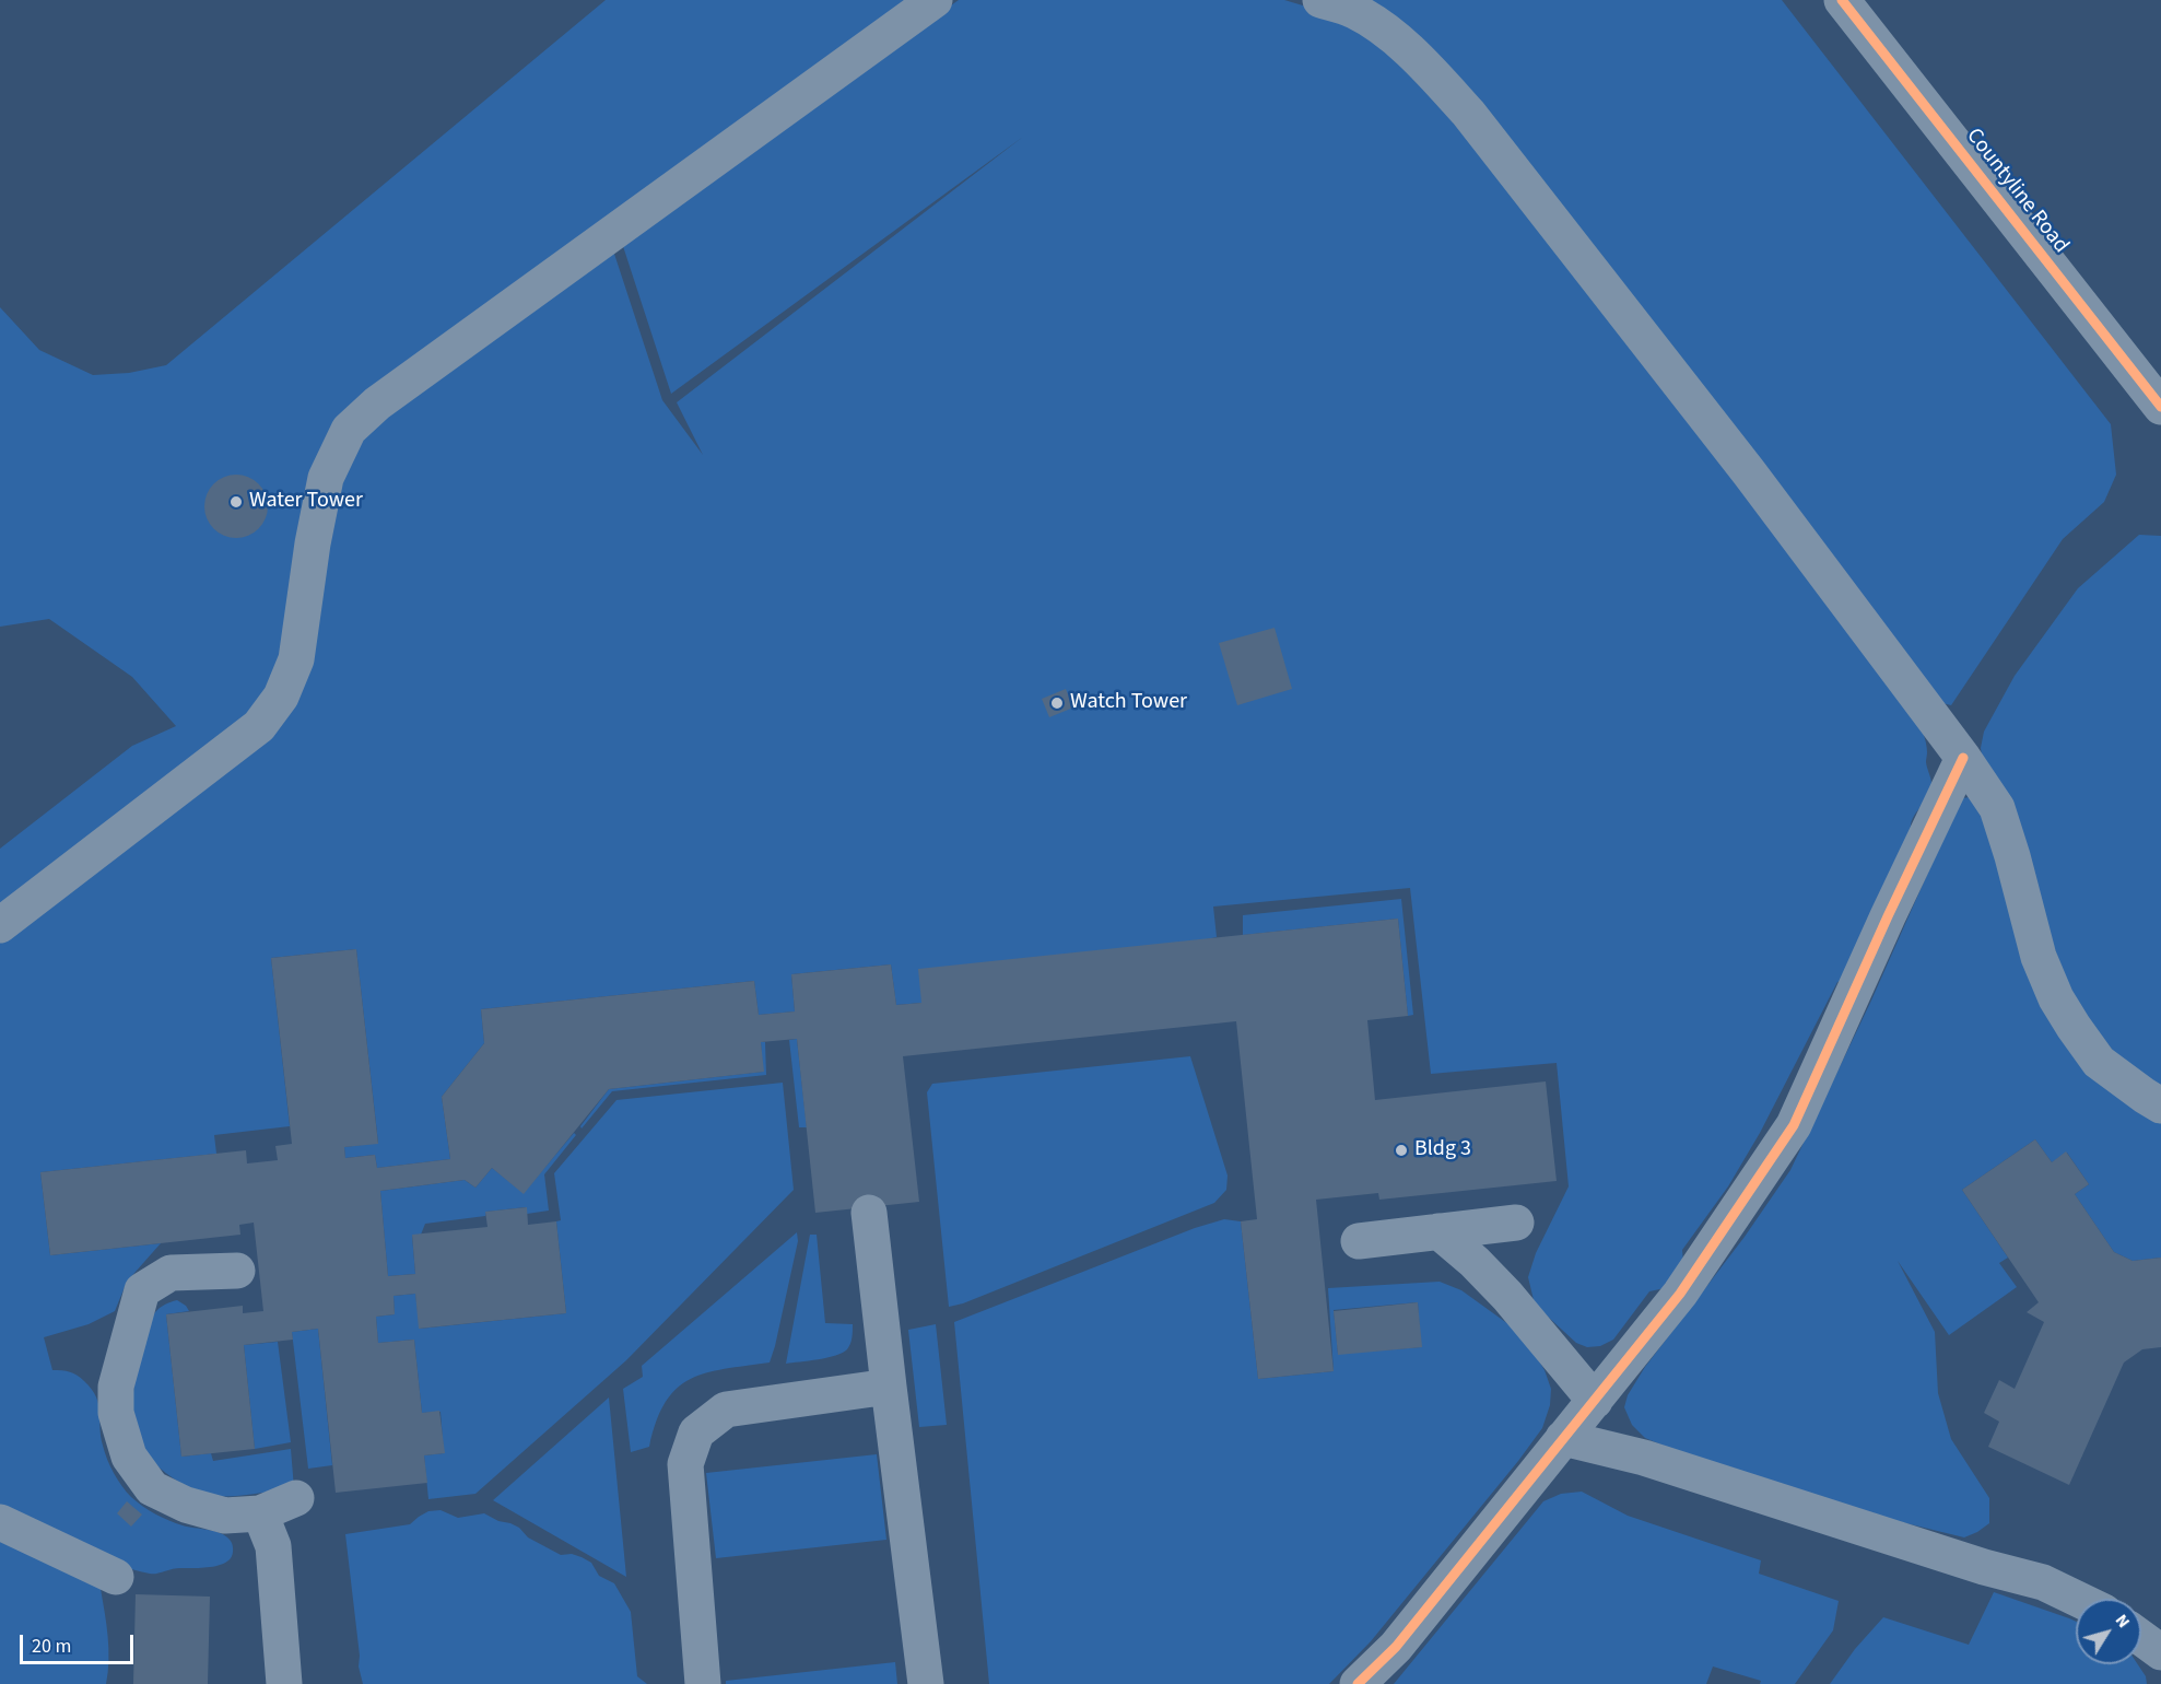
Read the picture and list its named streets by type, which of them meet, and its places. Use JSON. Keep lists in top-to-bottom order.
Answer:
{
  "streets": {
    "street": ["Countyline Road"]
  },
  "places": ["Water Tower", "Watch Tower", "Bldg 3"],
  "scale_bar": "20 m",
  "north": "top right"
}
